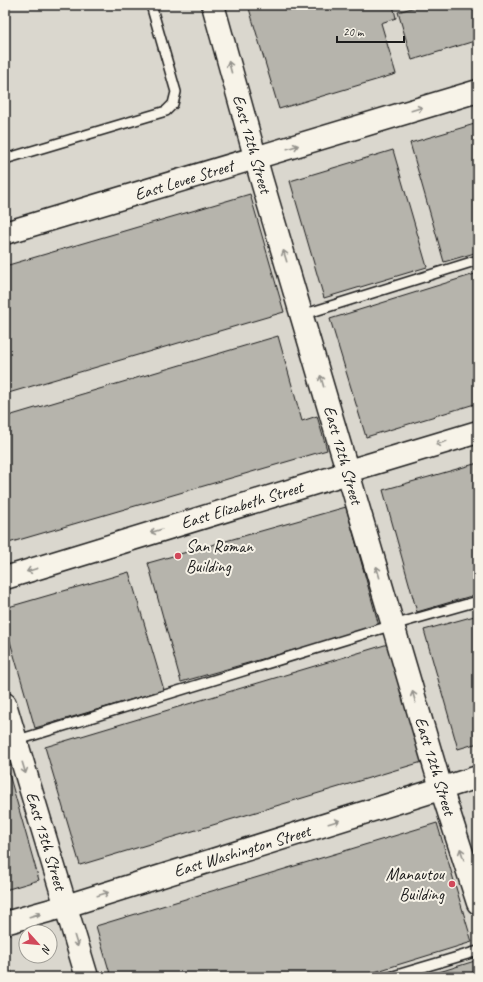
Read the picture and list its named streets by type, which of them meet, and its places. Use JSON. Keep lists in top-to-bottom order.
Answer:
{
  "streets": {
    "main road": [
      "East 12th Street",
      "East Levee Street",
      "East Elizabeth Street",
      "East 13th Street",
      "East Washington Street"
    ]
  },
  "crossings": [
    ["East 12th Street", "East Levee Street"],
    ["East 12th Street", "East Elizabeth Street"],
    ["East 12th Street", "East Washington Street"],
    ["East 13th Street", "East Washington Street"]
  ],
  "one_way": [
    "East 12th Street",
    "East Levee Street",
    "East Elizabeth Street",
    "East 13th Street",
    "East Washington Street"
  ],
  "places": ["San Roman Building", "Manautou Building"],
  "scale_bar": "20 m",
  "north": "bottom right"
}
